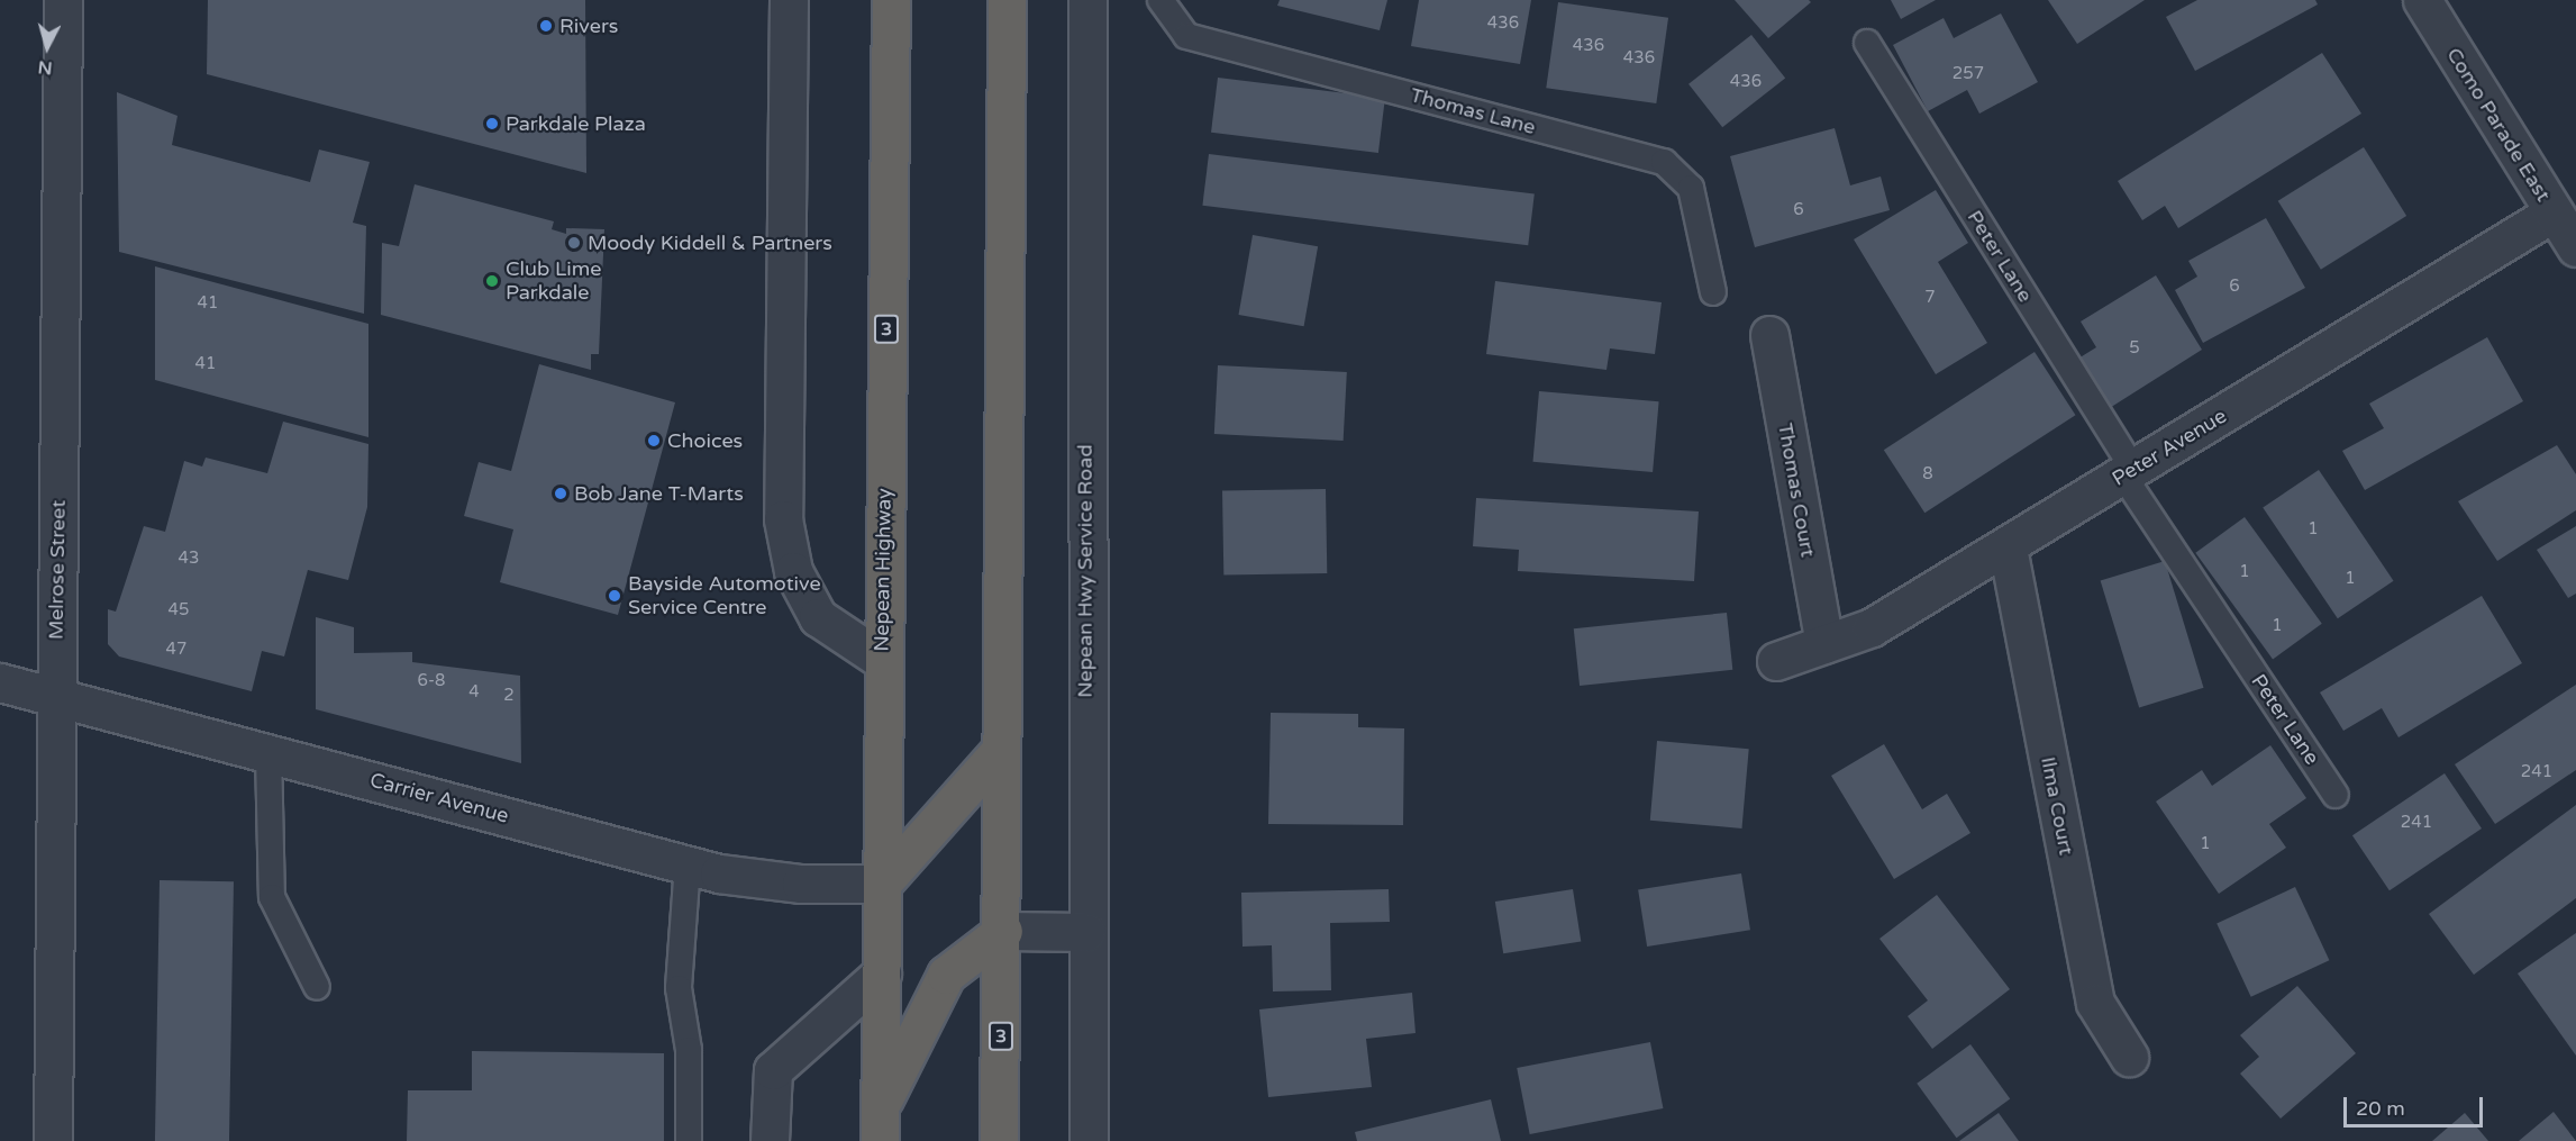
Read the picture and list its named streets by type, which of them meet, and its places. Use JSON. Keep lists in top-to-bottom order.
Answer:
{
  "streets": {
    "highway": ["3", "Nepean Highway"],
    "street": [
      "Como Parade East",
      "Peter Avenue",
      "Thomas Court",
      "Melrose Street",
      "Nepean Hwy Service Road",
      "Carrier Avenue",
      "Ilma Court"
    ],
    "lane": ["Thomas Lane", "Peter Lane"]
  },
  "crossings": [
    ["Como Parade East", "Peter Avenue"],
    ["Peter Lane", "Peter Avenue"],
    ["Peter Avenue", "Thomas Court"],
    ["Peter Avenue", "Ilma Court"],
    ["Melrose Street", "Carrier Avenue"],
    ["Nepean Highway", "Carrier Avenue"]
  ],
  "places": [
    "Rivers",
    "Parkdale Plaza",
    "Moody Kiddell & Partners",
    "Club Lime Parkdale",
    "Choices",
    "Bob Jane T-Marts",
    "Bayside Automotive Service Centre"
  ],
  "house_numbers": [
    "436",
    "436",
    "436",
    "257",
    "436",
    "6",
    "6",
    "7",
    "41",
    "5",
    "41",
    "8",
    "1",
    "43",
    "1",
    "1",
    "45",
    "1",
    "47",
    "6-8",
    "4",
    "2",
    "241",
    "241",
    "1"
  ],
  "scale_bar": "20 m",
  "north": "bottom"
}
